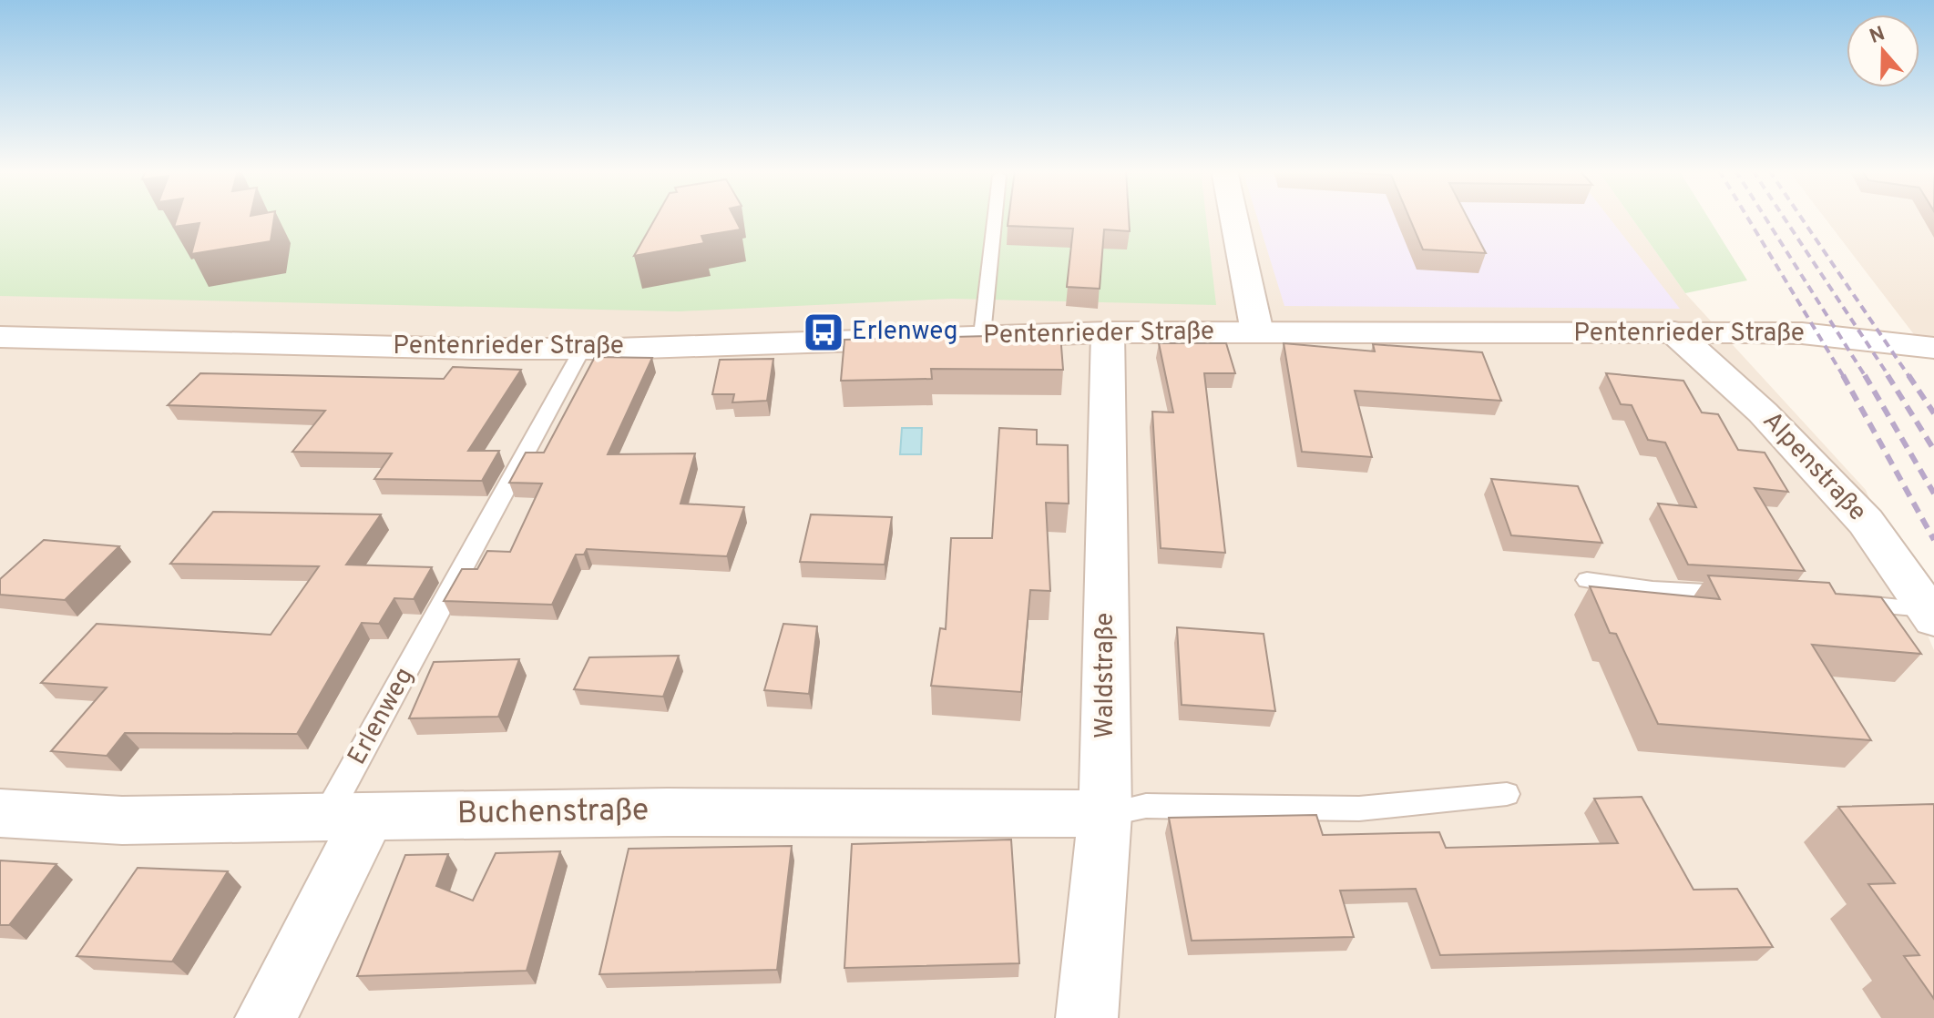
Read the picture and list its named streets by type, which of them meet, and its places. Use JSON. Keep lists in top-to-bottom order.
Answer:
{
  "streets": {
    "street": [
      "Pentenrieder Straße",
      "Alpenstraße",
      "Waldstraße",
      "Buchenstraße"
    ],
    "lane": ["Erlenweg"]
  },
  "crossings": [
    ["Pentenrieder Straße", "Alpenstraße"],
    ["Pentenrieder Straße", "Waldstraße"],
    ["Pentenrieder Straße", "Erlenweg"],
    ["Waldstraße", "Buchenstraße"],
    ["Erlenweg", "Buchenstraße"]
  ],
  "places": {
    "bus stop": ["Erlenweg"]
  },
  "north": "top"
}
